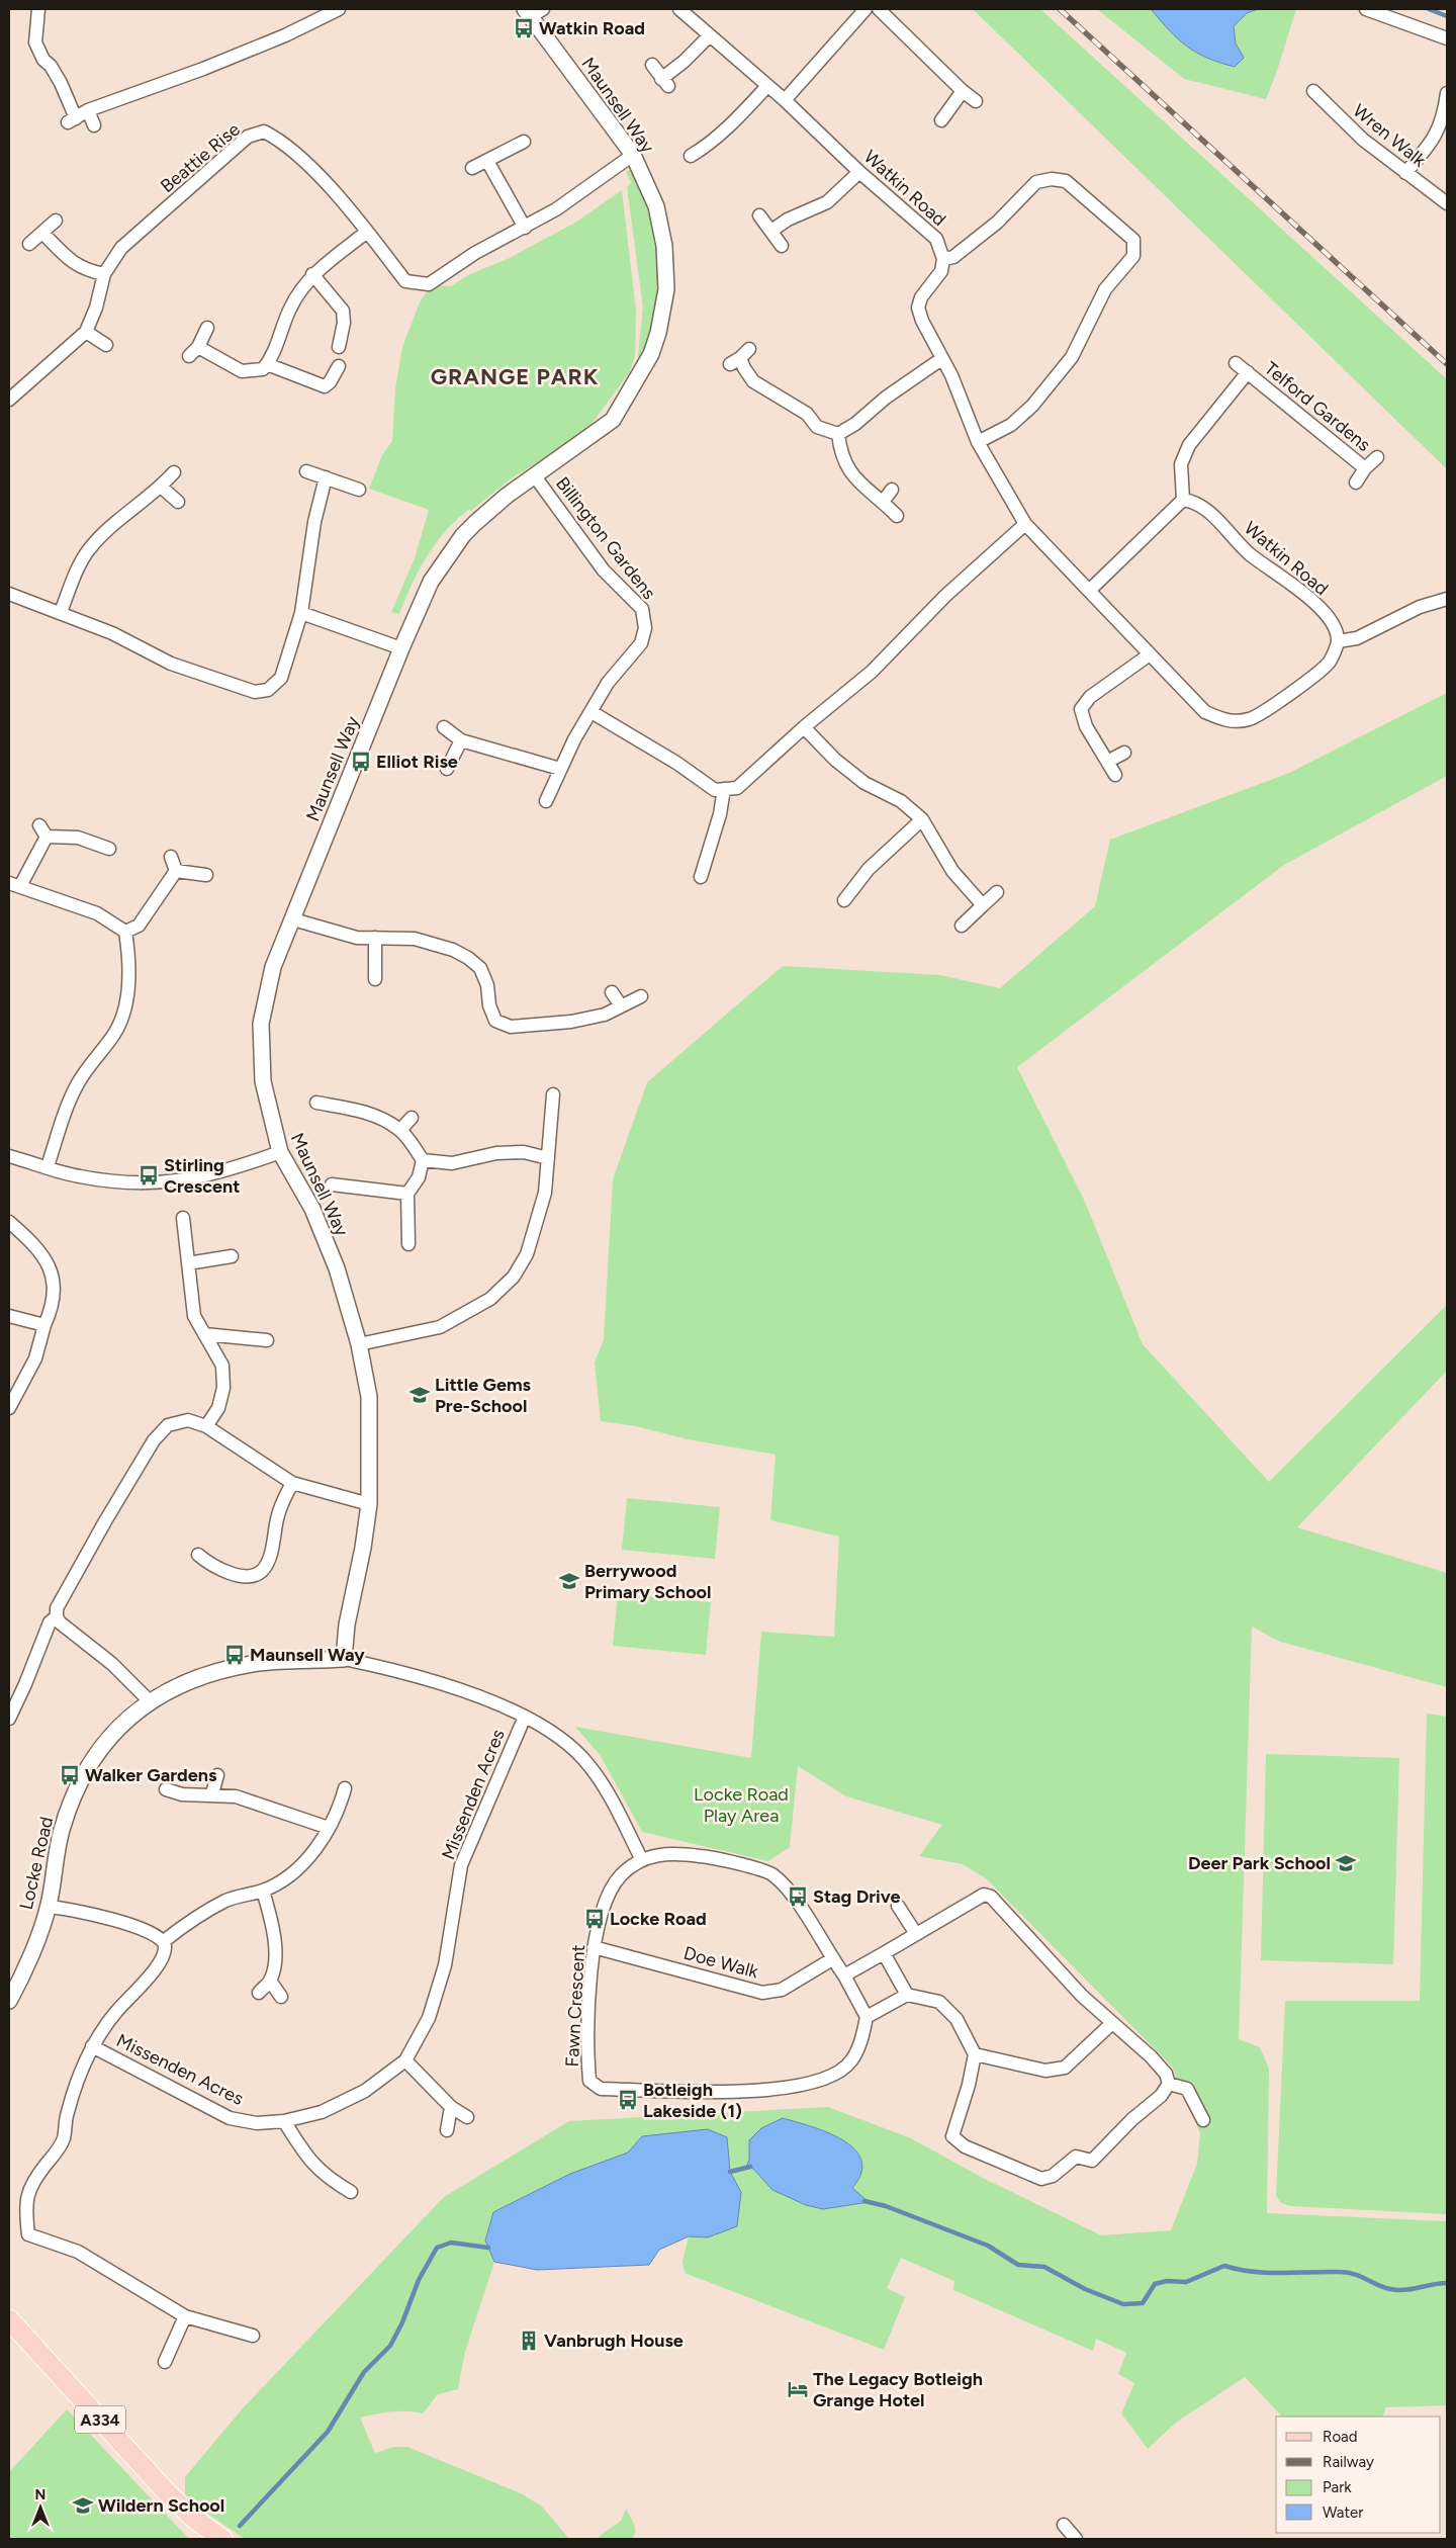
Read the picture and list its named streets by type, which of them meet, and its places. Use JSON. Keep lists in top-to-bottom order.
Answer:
{
  "streets": {
    "main road": ["A334"],
    "street": [
      "Maunsell Way",
      "Wren Walk",
      "Beattie Rise",
      "Watkin Road",
      "Telford Gardens",
      "Billington Gardens",
      "Missenden Acres",
      "Locke Road",
      "Doe Walk",
      "Fawn Crescent"
    ]
  },
  "crossings": [
    ["Maunsell Way", "Beattie Rise"],
    ["Maunsell Way", "Billington Gardens"],
    ["Maunsell Way", "Locke Road"],
    ["Watkin Road", "Telford Gardens"],
    ["Missenden Acres", "Locke Road"],
    ["Locke Road", "Fawn Crescent"],
    ["Doe Walk", "Fawn Crescent"]
  ],
  "districts": ["GRANGE PARK"],
  "parks": ["Locke Road Play Area"],
  "places": {
    "bus stop": [
      "Watkin Road",
      "Elliot Rise",
      "Stirling Crescent",
      "Maunsell Way",
      "Walker Gardens",
      "Stag Drive",
      "Locke Road",
      "Botleigh Lakeside (1)"
    ],
    "school or university": [
      "Little Gems Pre-School",
      "Berrywood Primary School",
      "Deer Park School",
      "Wildern School"
    ],
    "building": ["Vanbrugh House"],
    "hotel": ["The Legacy Botleigh Grange Hotel"]
  },
  "legend": [
    "Road",
    "Railway",
    "Park",
    "Water"
  ],
  "north": "top"
}
